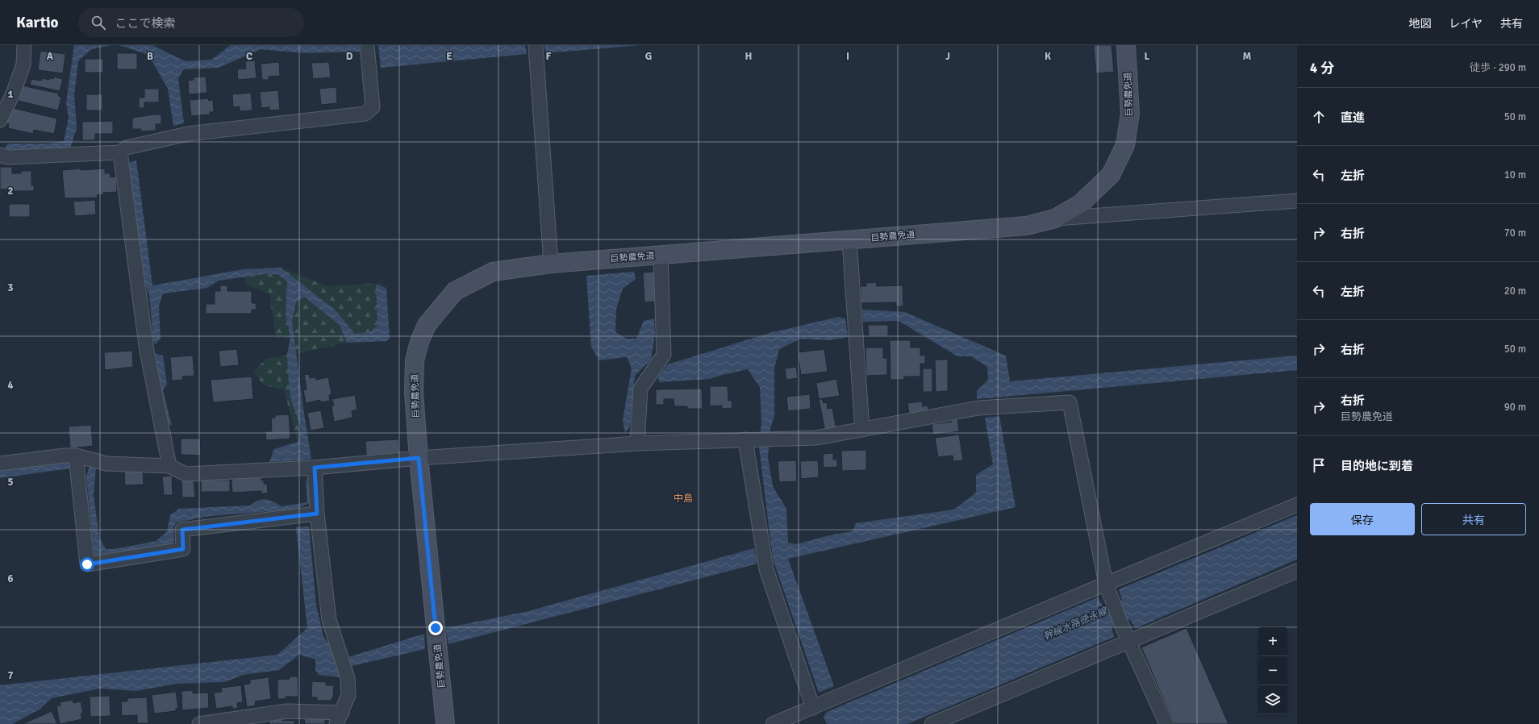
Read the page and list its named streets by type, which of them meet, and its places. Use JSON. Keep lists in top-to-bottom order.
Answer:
{
  "streets": {
    "street": ["巨勢農免道"]
  },
  "districts": ["中島"],
  "water": ["幹線水路徳永線"],
  "page": {
    "header": "Kartio",
    "search": "ここで検索",
    "nav": ["地図", "レイヤ", "共有"],
    "heading": ["4 分", "徒歩 · 290 m"],
    "list": [
      ["直進", "50 m"],
      ["左折", "10 m"],
      ["右折", "70 m"],
      ["左折", "20 m"],
      ["右折", "50 m"],
      ["右折", "巨勢農免道", "90 m"],
      "目的地に到着"
    ],
    "buttons": ["保存", "共有"],
    "map_buttons": ["+", "−"]
  },
  "grid": {
    "columns": [
      "A",
      "B",
      "C",
      "D",
      "E",
      "F",
      "G",
      "H",
      "I",
      "J",
      "K",
      "L",
      "M"
    ],
    "rows": [
      "1",
      "2",
      "3",
      "4",
      "5",
      "6",
      "7"
    ]
  }
}
